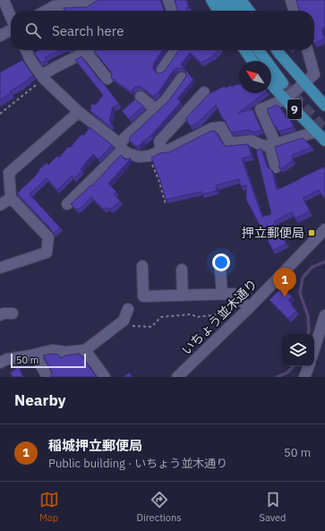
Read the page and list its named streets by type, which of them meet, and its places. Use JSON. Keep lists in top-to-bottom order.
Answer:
{
  "streets": {
    "main road": ["9"],
    "street": ["いちょう並木通り"]
  },
  "places": {
    "transit": ["押立郵便局"]
  },
  "scale_bar": "50 m",
  "north": "top left",
  "page": {
    "search": "Search here",
    "pins": "1",
    "scale": "50 m",
    "heading": "Nearby",
    "list": [
      {
        "mark": "1",
        "name": "稲城押立郵便局",
        "note": "Public building · いちょう並木通り",
        "value": "50 m"
      }
    ],
    "nav": ["Map", "Directions", "Saved"]
  }
}
